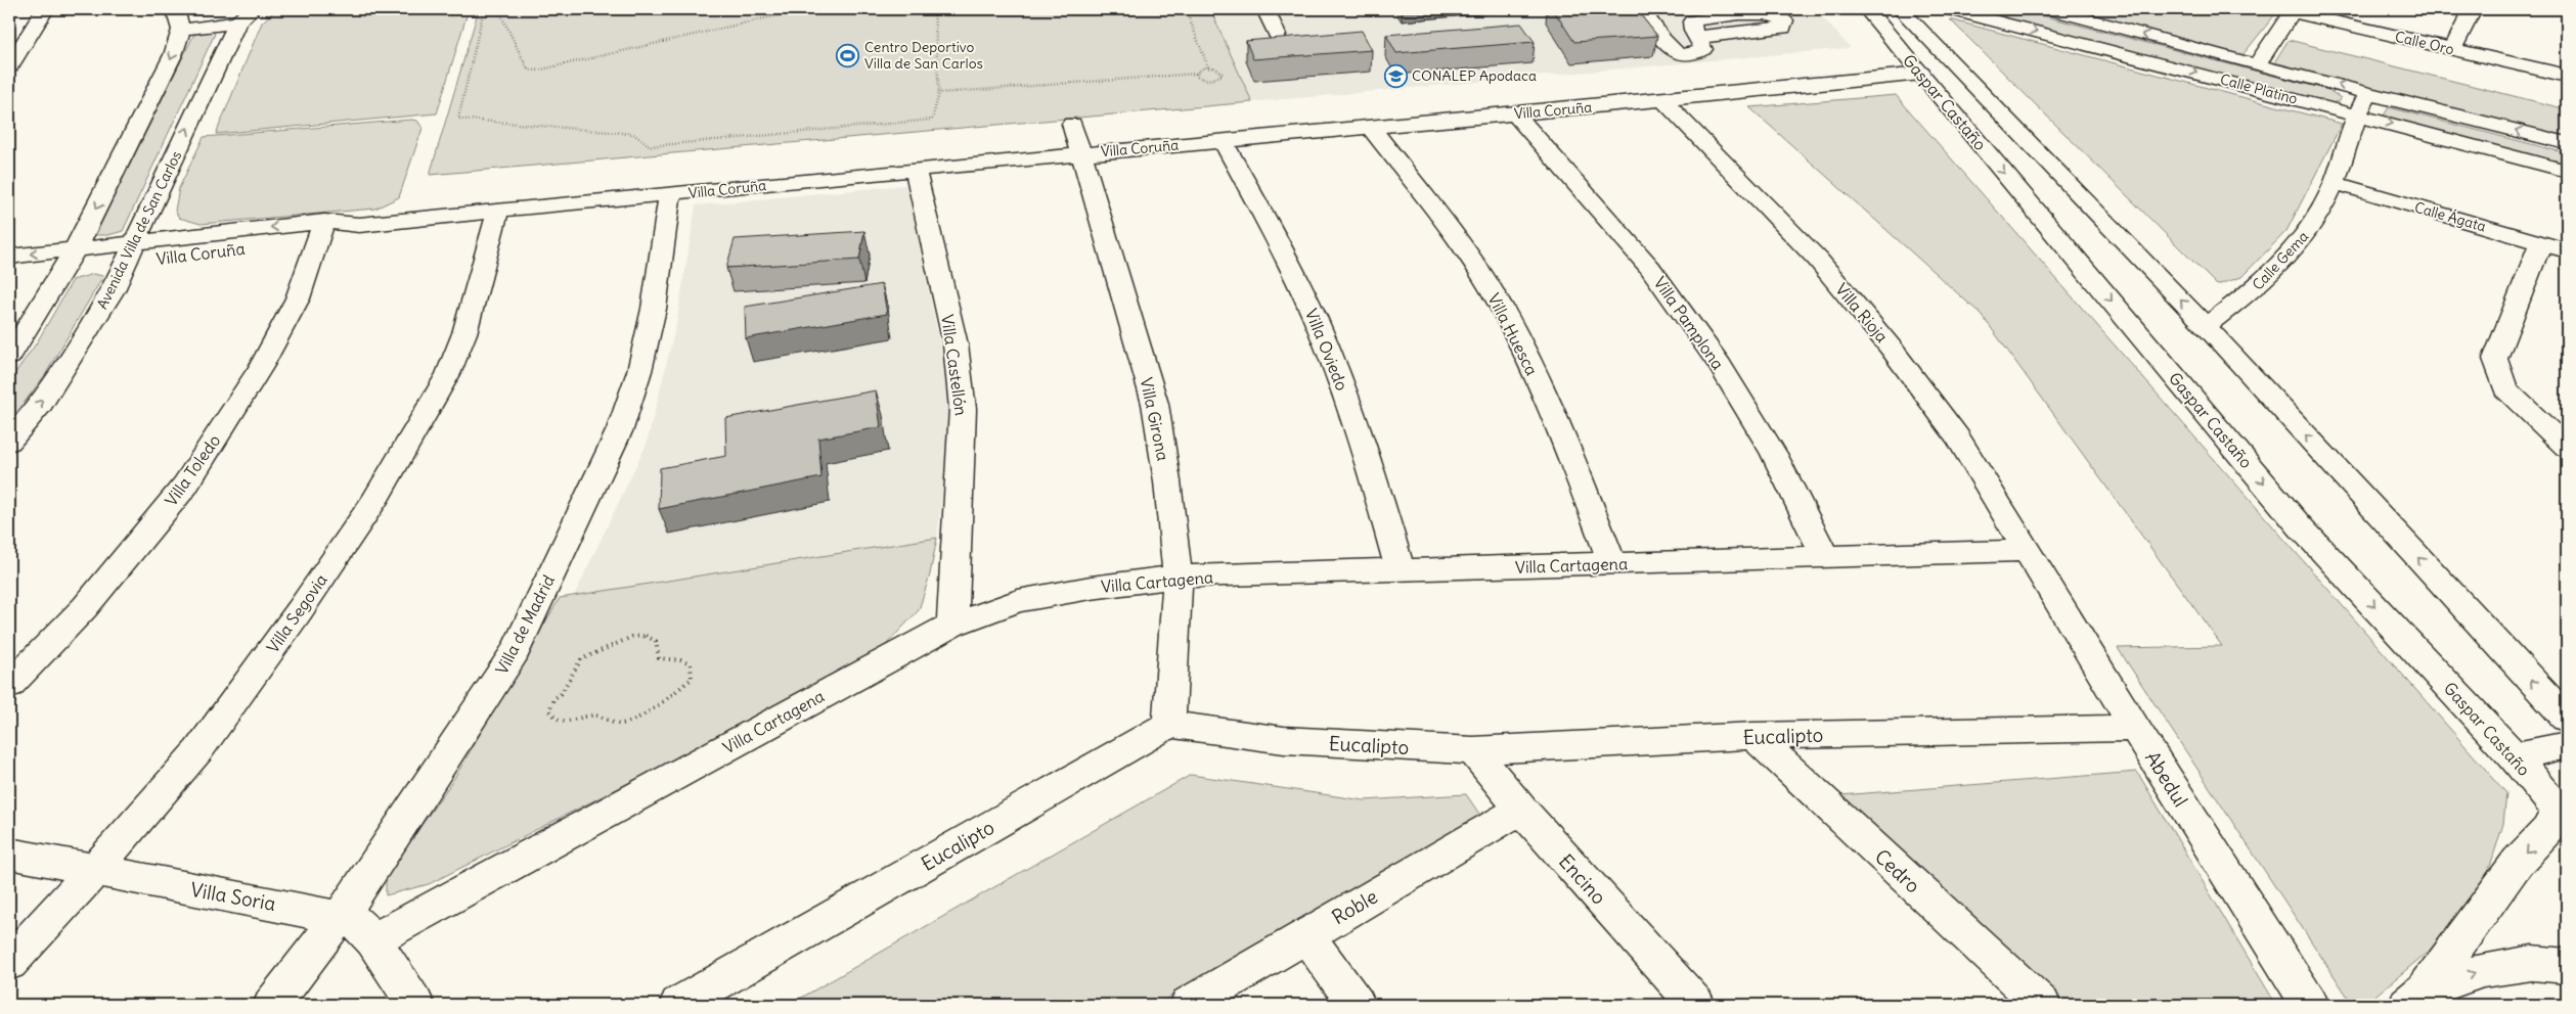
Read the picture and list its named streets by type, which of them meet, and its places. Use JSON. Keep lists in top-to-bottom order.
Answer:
{
  "streets": {
    "street": [
      "Calle Oro",
      "Calle Platino",
      "Gaspar Castaño",
      "Villa Coruña",
      "Calle Ágata",
      "Avenida Villa de San Carlos",
      "Calle Gema",
      "Villa Rioja",
      "Villa Pamplona",
      "Villa Huesca",
      "Villa Oviedo",
      "Villa Castellón",
      "Villa Girona",
      "Villa Toledo",
      "Villa Cartagena",
      "Villa Segovia",
      "Villa de Madrid",
      "Eucalipto",
      "Abedul",
      "Cedro",
      "Encino",
      "Villa Soria",
      "Roble"
    ]
  },
  "crossings": [
    ["Calle Platino", "Calle Gema"],
    ["Gaspar Castaño", "Villa Coruña"],
    ["Gaspar Castaño", "Calle Gema"],
    ["Villa Coruña", "Avenida Villa de San Carlos"],
    ["Villa Coruña", "Villa Rioja"],
    ["Villa Coruña", "Villa Pamplona"],
    ["Villa Coruña", "Villa Huesca"],
    ["Villa Coruña", "Villa Oviedo"],
    ["Villa Coruña", "Villa Castellón"],
    ["Villa Coruña", "Villa Girona"],
    ["Villa Coruña", "Villa Toledo"],
    ["Villa Coruña", "Villa Segovia"],
    ["Villa Coruña", "Villa de Madrid"],
    ["Calle Ágata", "Calle Gema"],
    ["Villa Rioja", "Villa Cartagena"],
    ["Villa Rioja", "Abedul"],
    ["Villa Pamplona", "Villa Cartagena"],
    ["Villa Huesca", "Villa Cartagena"],
    ["Villa Oviedo", "Villa Cartagena"],
    ["Villa Castellón", "Villa Cartagena"],
    ["Villa Girona", "Villa Cartagena"],
    ["Villa Girona", "Eucalipto"],
    ["Villa Cartagena", "Abedul"],
    ["Villa Cartagena", "Villa Soria"],
    ["Villa Segovia", "Villa Soria"],
    ["Villa de Madrid", "Villa Soria"],
    ["Eucalipto", "Abedul"],
    ["Eucalipto", "Cedro"],
    ["Eucalipto", "Encino"],
    ["Encino", "Roble"]
  ],
  "places": {
    "sports": ["Centro Deportivo Villa de San Carlos"],
    "school or university": ["CONALEP Apodaca"]
  }
}
